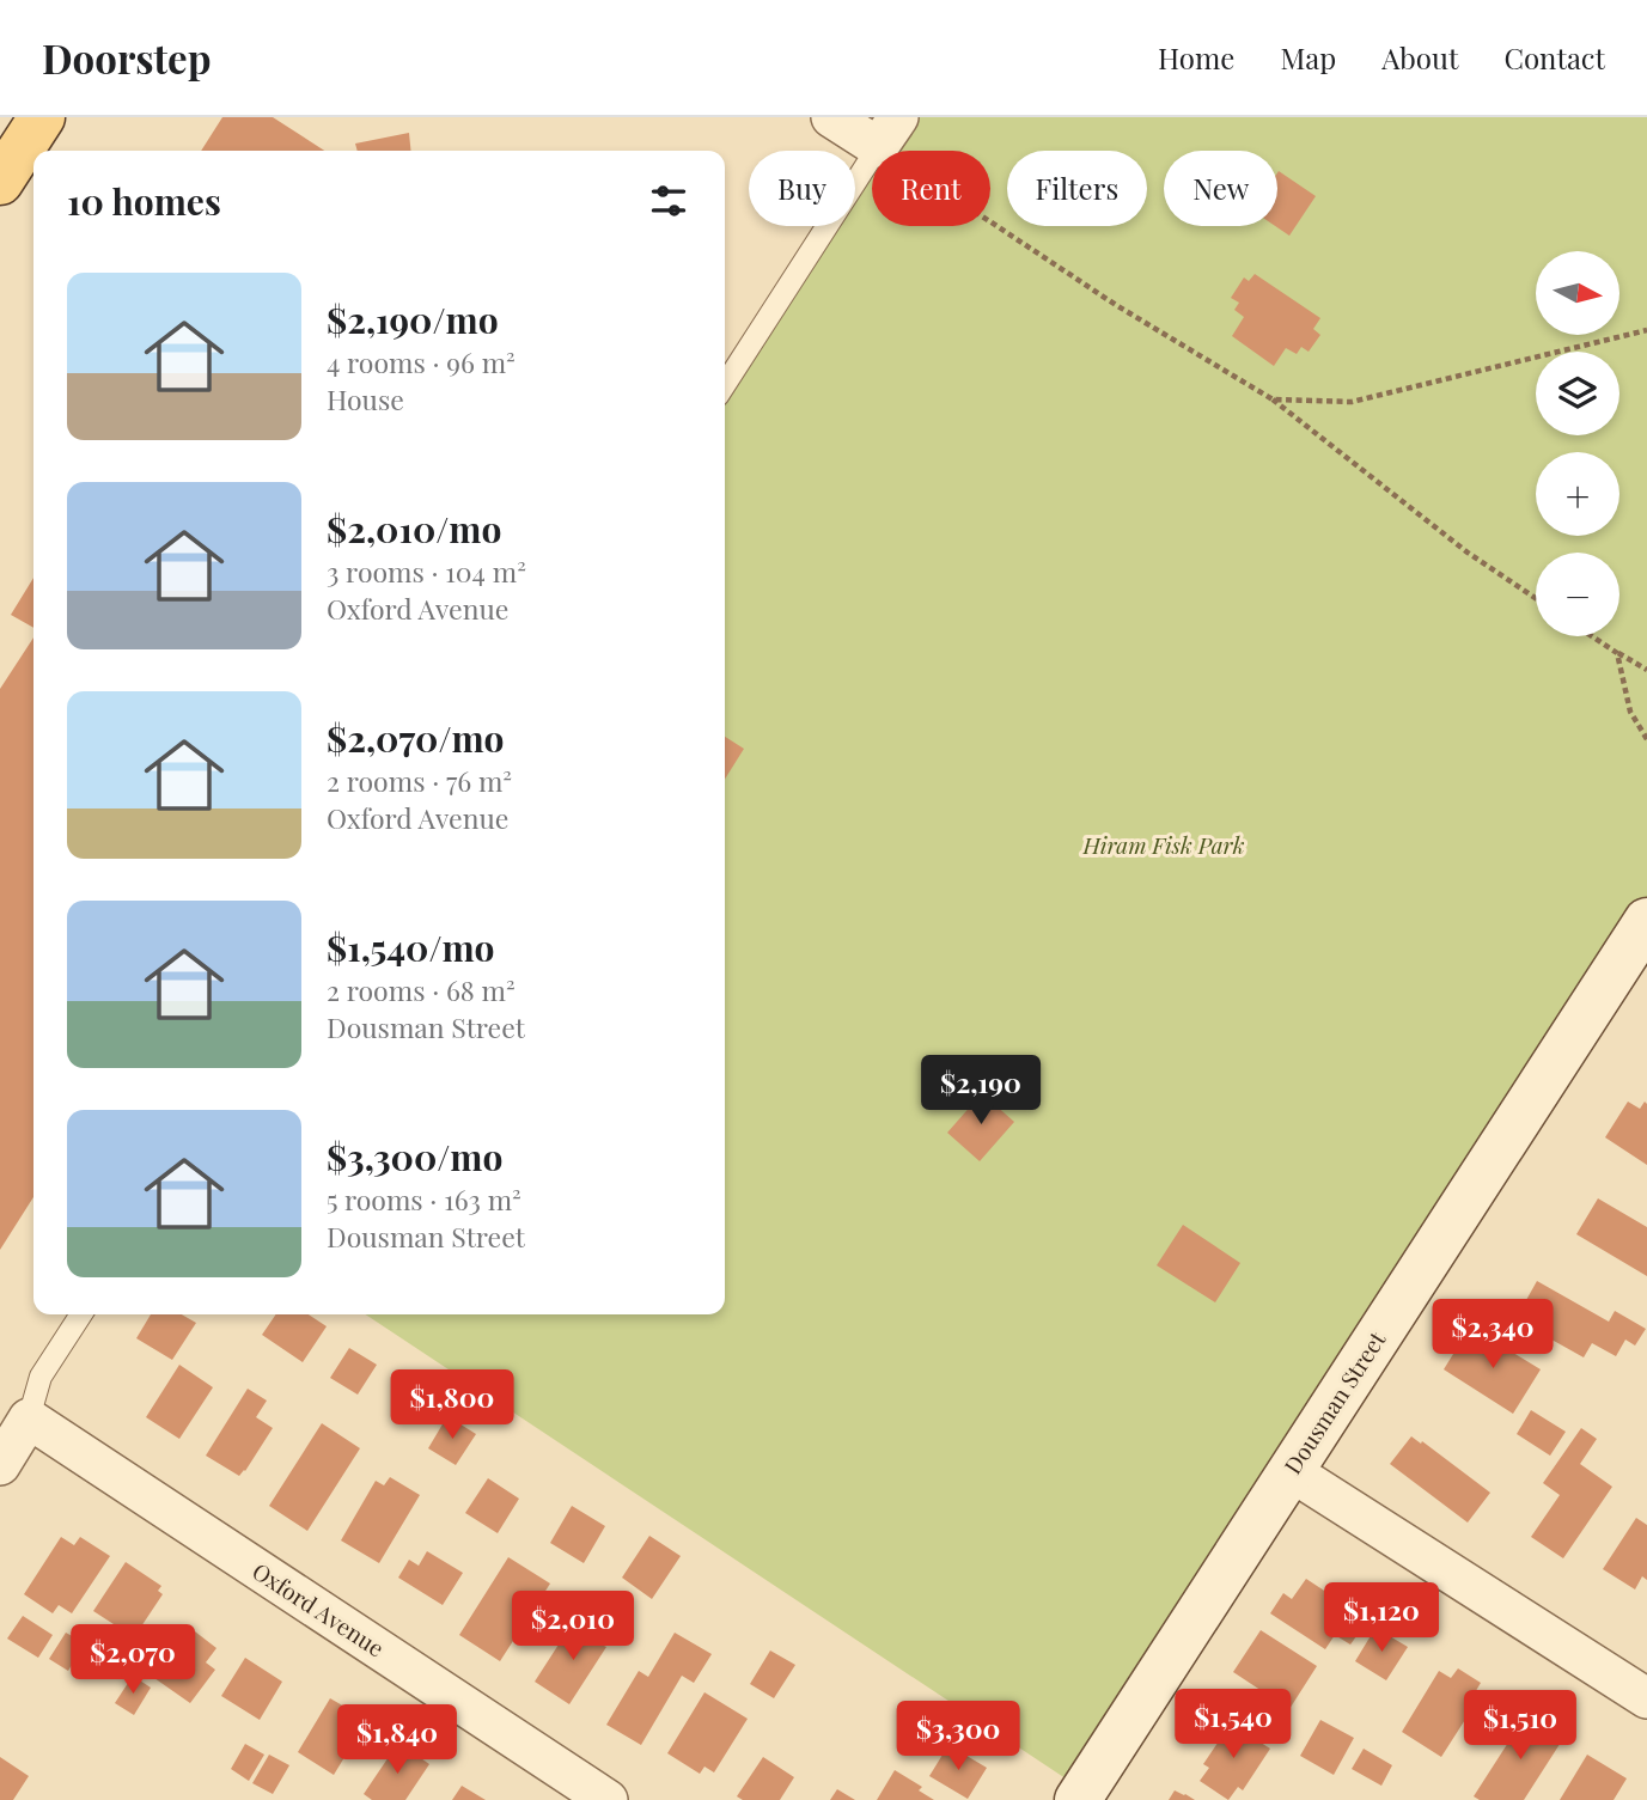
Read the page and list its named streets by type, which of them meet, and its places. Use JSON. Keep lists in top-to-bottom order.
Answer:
{
  "streets": {
    "street": ["Dousman Street", "Oxford Avenue"]
  },
  "parks": ["Hiram Fisk Park"],
  "north": "right",
  "page": {
    "header": "Doorstep",
    "nav": [
      "Home",
      "Map",
      "About",
      "Contact"
    ],
    "chip": [
      "Buy",
      "Rent",
      "Filters",
      "New"
    ],
    "heading": "10 homes",
    "map_buttons": ["+", "−"],
    "list": [
      {
        "name": "$2,190/mo",
        "note": "4 rooms · 96 m² · House"
      },
      {
        "name": "$2,010/mo",
        "note": "3 rooms · 104 m² · Oxford Avenue"
      },
      {
        "name": "$2,070/mo",
        "note": "2 rooms · 76 m² · Oxford Avenue"
      },
      {
        "name": "$1,540/mo",
        "note": "2 rooms · 68 m² · Dousman Street"
      },
      {
        "name": "$3,300/mo",
        "note": "5 rooms · 163 m² · Dousman Street"
      }
    ],
    "price": [
      "$2,190",
      "$2,340",
      "$1,800",
      "$1,120",
      "$2,010",
      "$2,070",
      "$1,540",
      "$1,510",
      "$3,300",
      "$1,840"
    ]
  }
}
